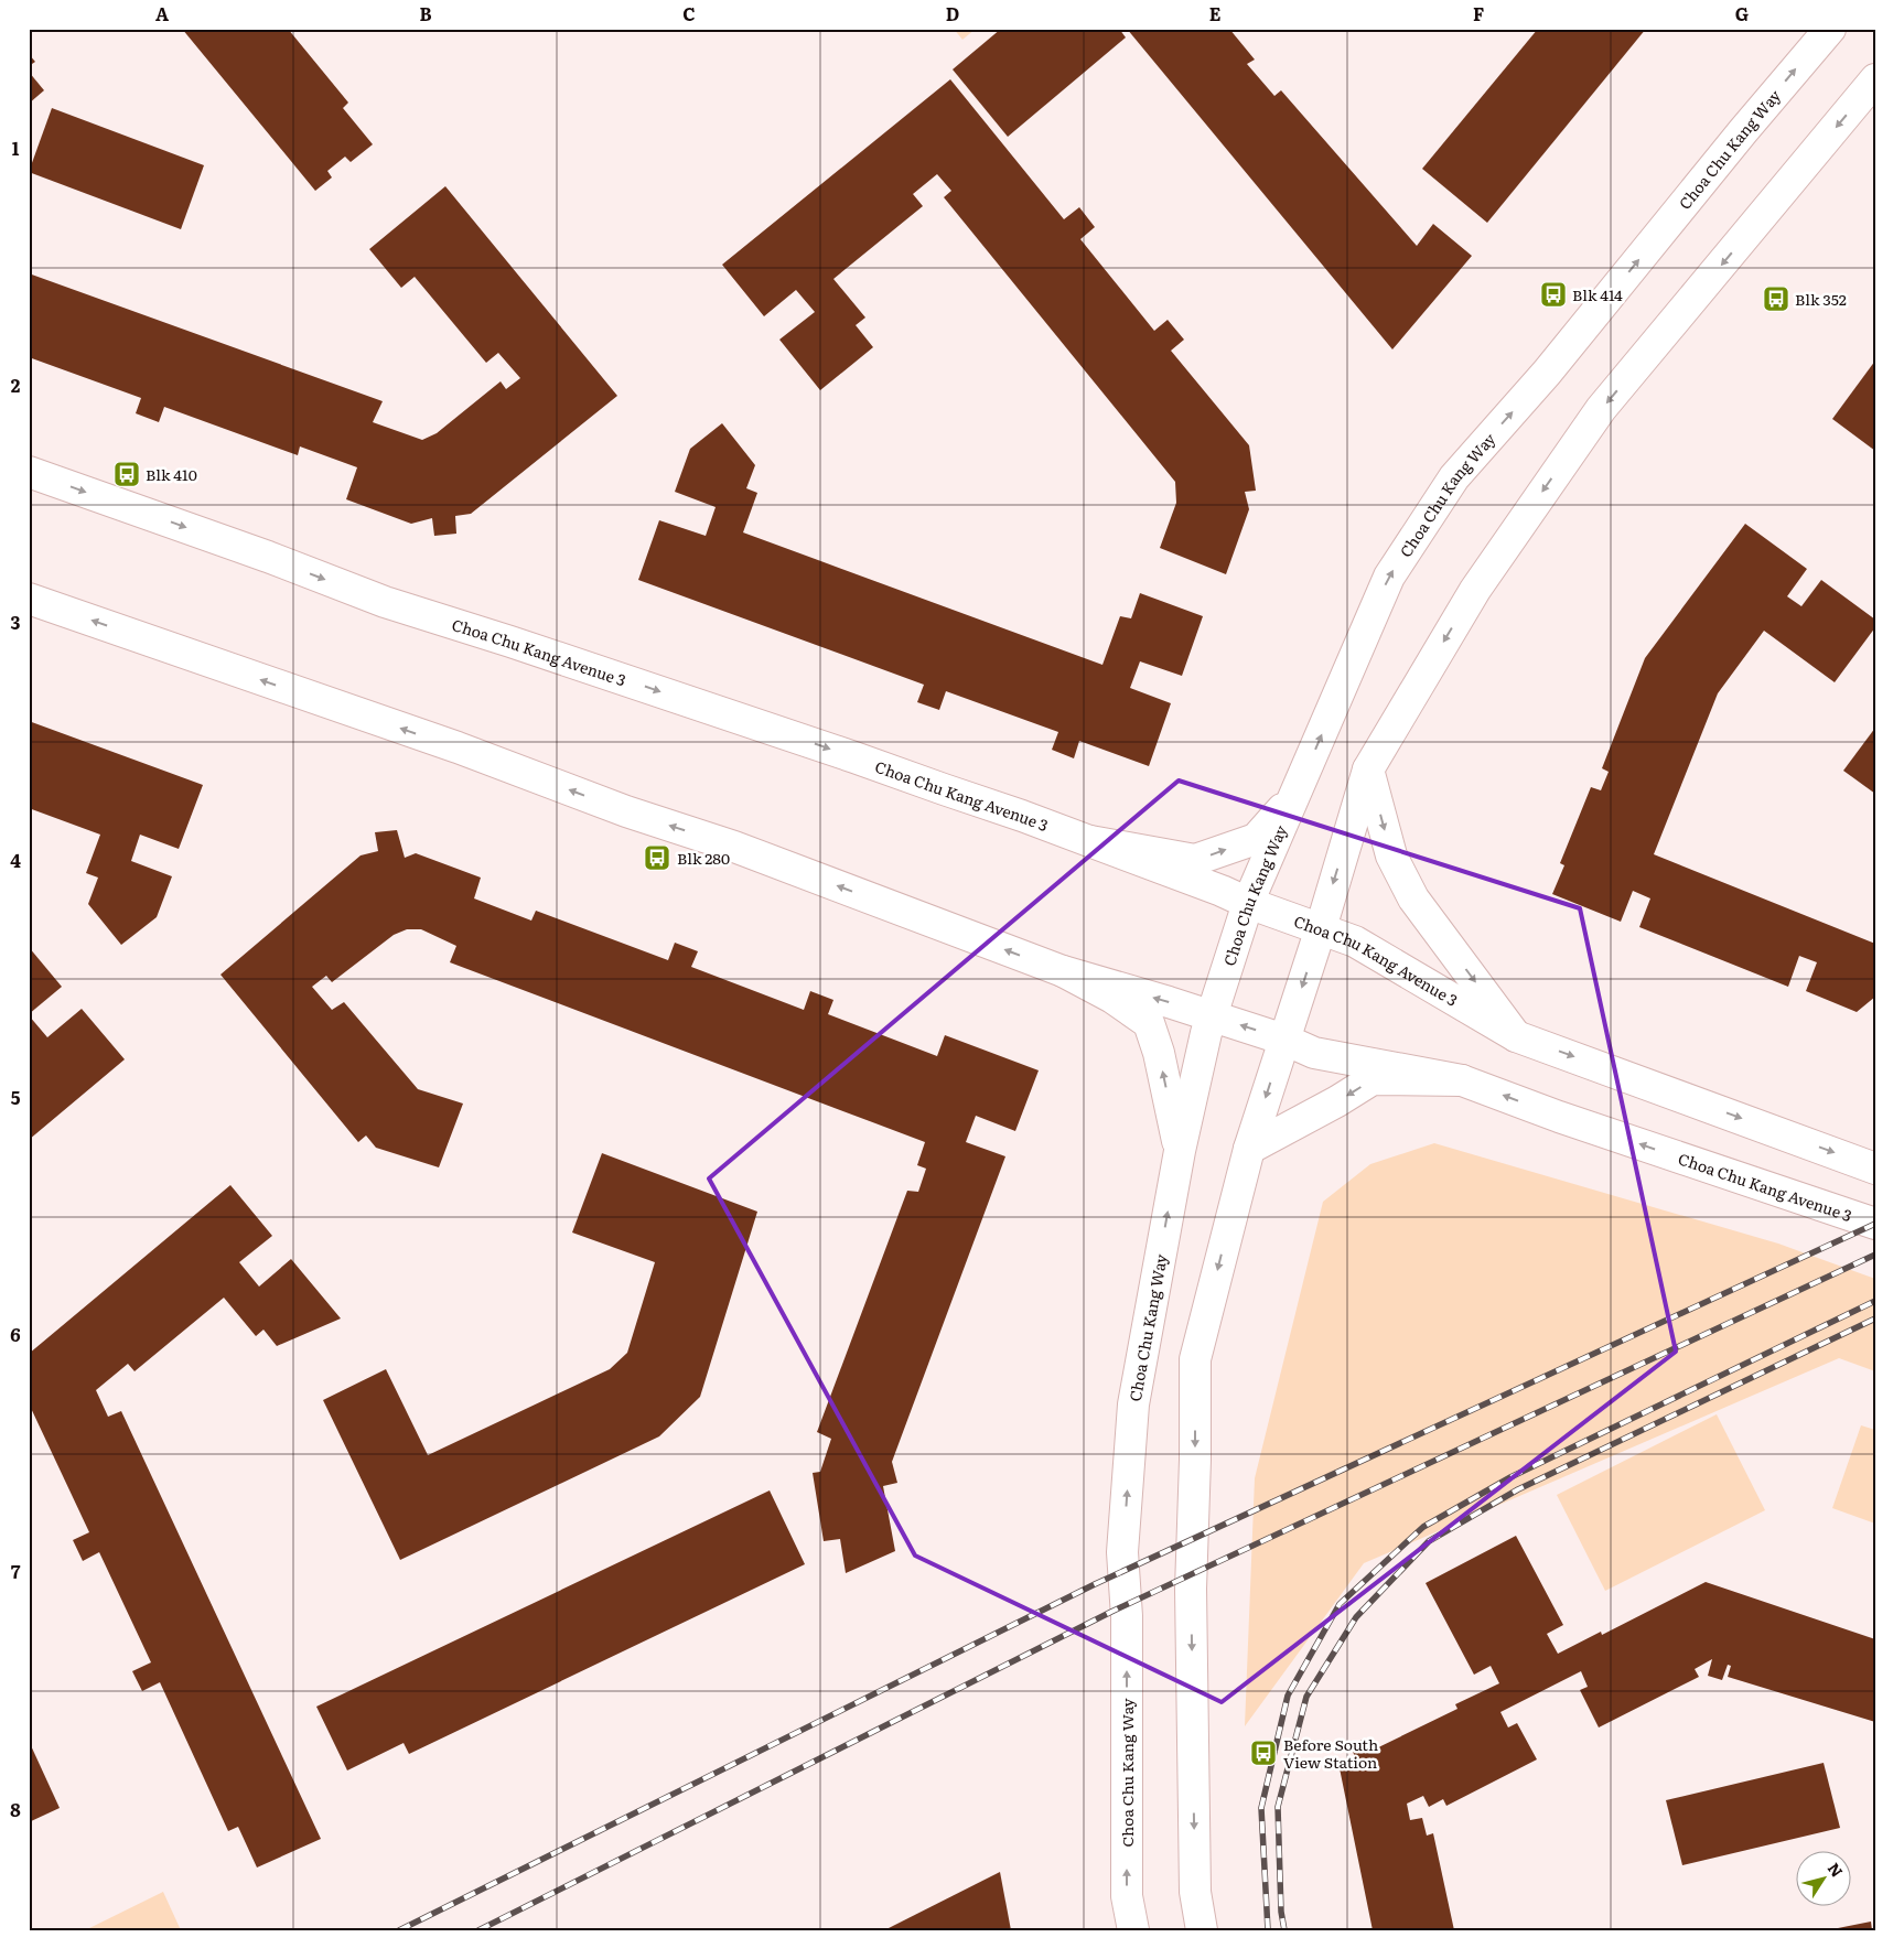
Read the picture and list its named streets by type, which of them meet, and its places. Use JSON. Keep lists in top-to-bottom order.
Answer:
{
  "streets": {
    "main road": ["Choa Chu Kang Way", "Choa Chu Kang Avenue 3"]
  },
  "crossings": [
    ["Choa Chu Kang Way", "Choa Chu Kang Avenue 3"]
  ],
  "places": {
    "bus stop": [
      "Blk 414",
      "Blk 352",
      "Blk 410",
      "Blk 280",
      "Before South View Station"
    ]
  },
  "north": "top right",
  "grid": {
    "columns": [
      "A",
      "B",
      "C",
      "D",
      "E",
      "F",
      "G"
    ],
    "rows": [
      "1",
      "2",
      "3",
      "4",
      "5",
      "6",
      "7",
      "8"
    ]
  }
}
